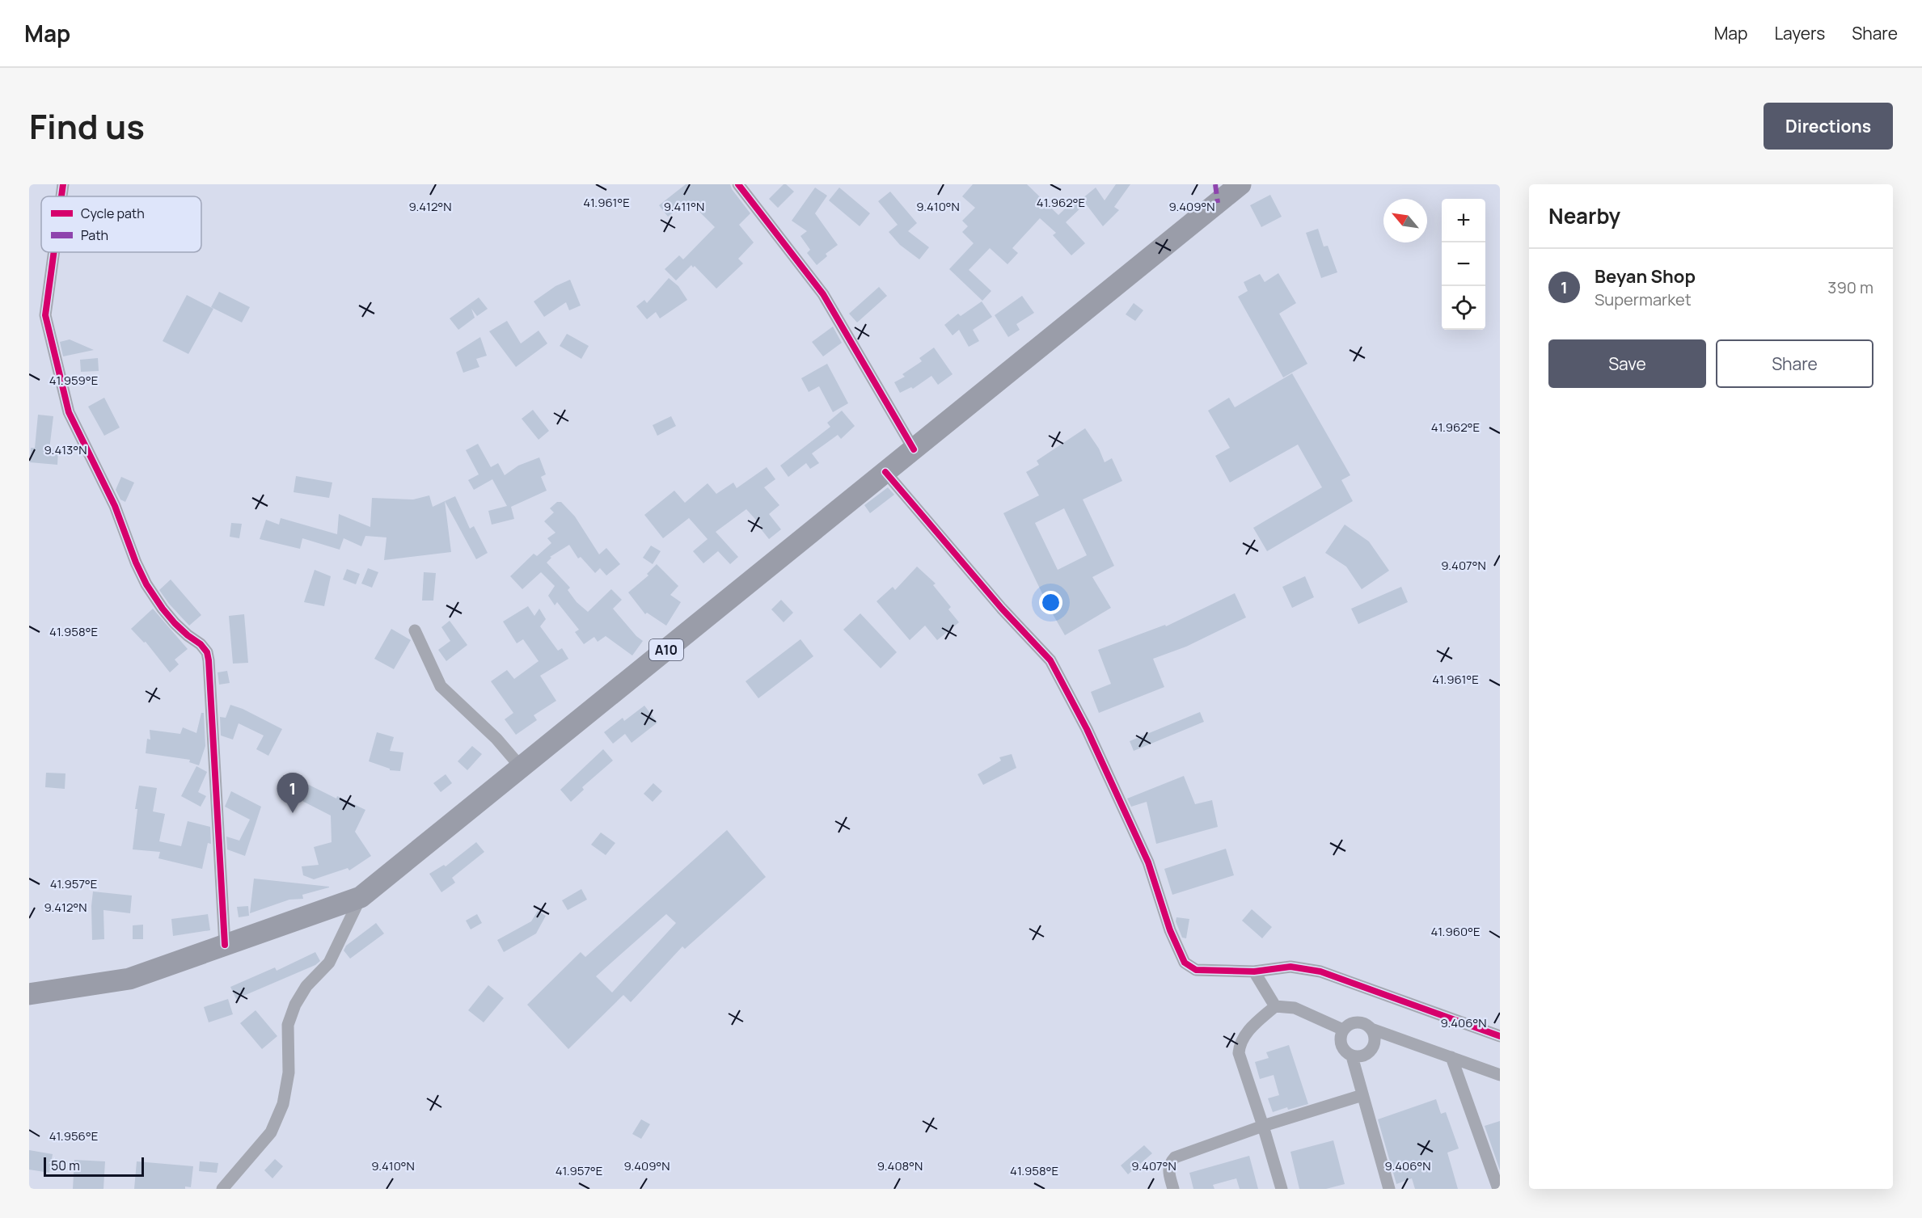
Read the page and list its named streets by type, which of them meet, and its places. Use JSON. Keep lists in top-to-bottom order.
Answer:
{
  "streets": {
    "highway": ["A10"]
  },
  "legend": ["Cycle path", "Path"],
  "scale_bar": "50 m",
  "north": "top left",
  "page": {
    "header": "Map",
    "nav": ["Map", "Layers", "Share"],
    "title": "Find us",
    "buttons": [
      "Directions",
      ["Save", "Share"]
    ],
    "heading": "Nearby",
    "map_buttons": ["+", "−"],
    "list": [
      {
        "mark": "1",
        "name": "Beyan Shop",
        "note": "Supermarket",
        "value": "390 m"
      }
    ],
    "pins": "1",
    "scale": "50 m"
  },
  "coordinates": [
    "41.961°E",
    "41.962°E",
    "9.412°N",
    "9.411°N",
    "9.410°N",
    "9.409°N",
    "41.959°E",
    "9.413°N",
    "9.407°N",
    "41.958°E",
    "41.957°E",
    "41.960°E",
    "9.406°N",
    "41.956°E",
    "9.408°N"
  ]
}
